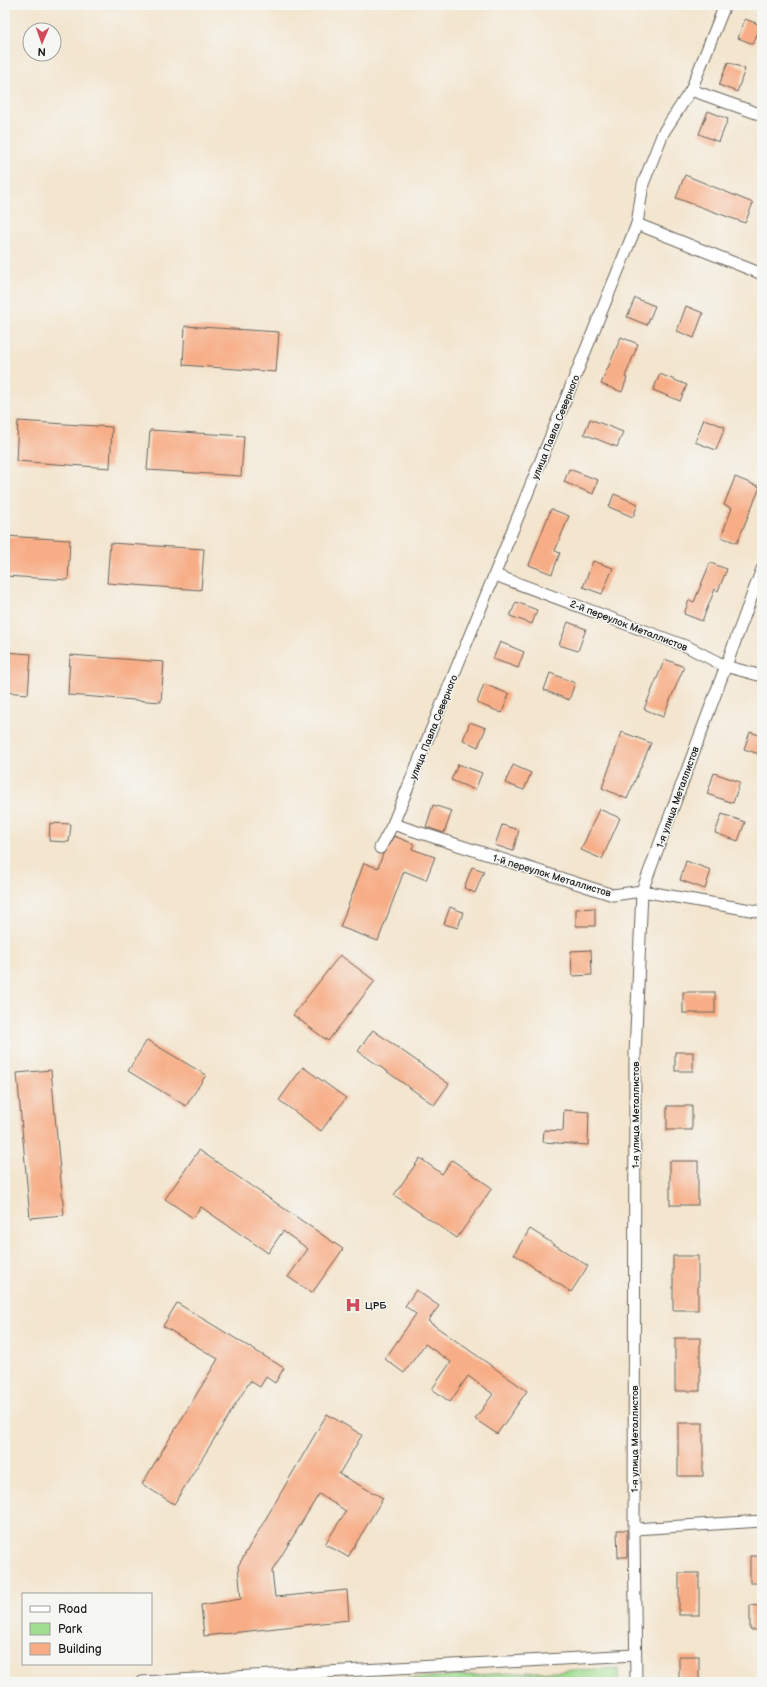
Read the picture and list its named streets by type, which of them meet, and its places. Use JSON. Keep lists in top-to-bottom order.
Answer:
{
  "streets": {
    "street": [
      "улица Павла Северного",
      "2-й переулок Металлистов",
      "1-я улица Металлистов",
      "1-й переулок Металлистов"
    ]
  },
  "crossings": [
    ["улица Павла Северного", "2-й переулок Металлистов"],
    ["улица Павла Северного", "1-й переулок Металлистов"],
    ["2-й переулок Металлистов", "1-я улица Металлистов"],
    ["1-я улица Металлистов", "1-й переулок Металлистов"]
  ],
  "places": {
    "hospital": ["ЦРБ"]
  },
  "legend": ["Road", "Park", "Building"],
  "north": "bottom"
}
